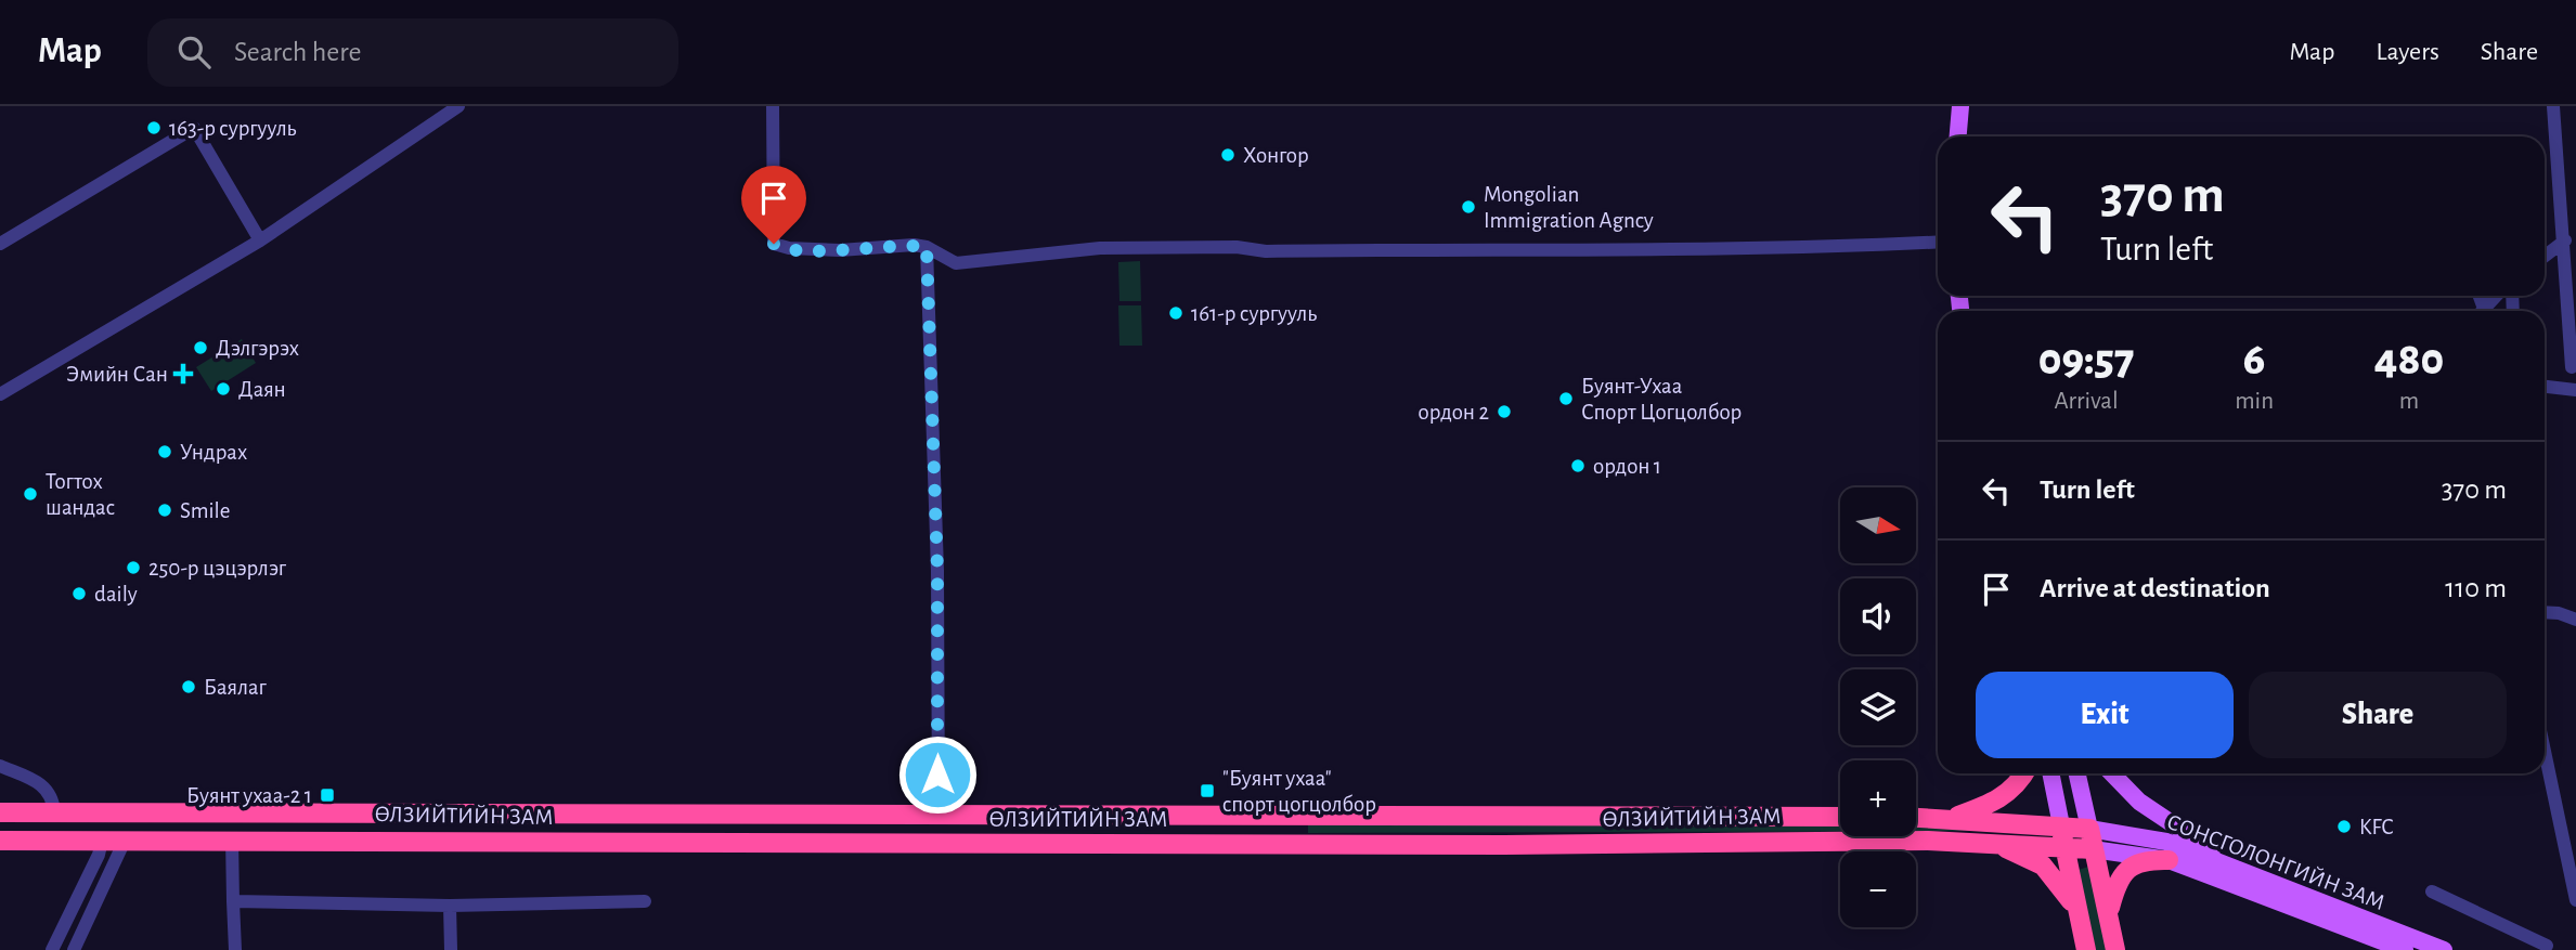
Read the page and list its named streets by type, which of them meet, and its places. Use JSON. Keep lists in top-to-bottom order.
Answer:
{
  "streets": {
    "highway": ["ӨЛЗИЙТИЙН ЗАМ"],
    "main road": ["СОНСГОЛОНГИЙН ЗАМ"]
  },
  "crossings": [
    ["ӨЛЗИЙТИЙН ЗАМ", "СОНСГОЛОНГИЙН ЗАМ"]
  ],
  "places": {
    "other": [
      "163-р сургууль",
      "Хонгор",
      "Mongolian Immigration Agncy",
      "161-р сургууль",
      "Дэлгэрэх",
      "Даян",
      "Буянт-Ухаа Спорт Цогцолбор",
      "ордон 2",
      "Ундрах",
      "ордон 1",
      "Тогтох шандас",
      "Smile",
      "250-р цэцэрлэг",
      "daily",
      "Баялаг",
      "KFC"
    ],
    "health": ["Эмийн Сан"],
    "transit": ["\"Буянт ухаа\" спорт цогцолбор", "Буянт ухаа-2 1"]
  },
  "north": "right",
  "page": {
    "header": "Map",
    "search": "Search here",
    "nav": ["Map", "Layers", "Share"],
    "turn": ["370 m", "Turn left"],
    "eta": [
      "09:57",
      "Arrival",
      "6",
      "min",
      "480",
      "m"
    ],
    "list": [
      {
        "name": "Turn left",
        "value": "370 m"
      },
      {
        "name": "Arrive at destination",
        "value": "110 m"
      }
    ],
    "map_buttons": ["+", "−"],
    "buttons": ["Exit", "Share"]
  }
}
